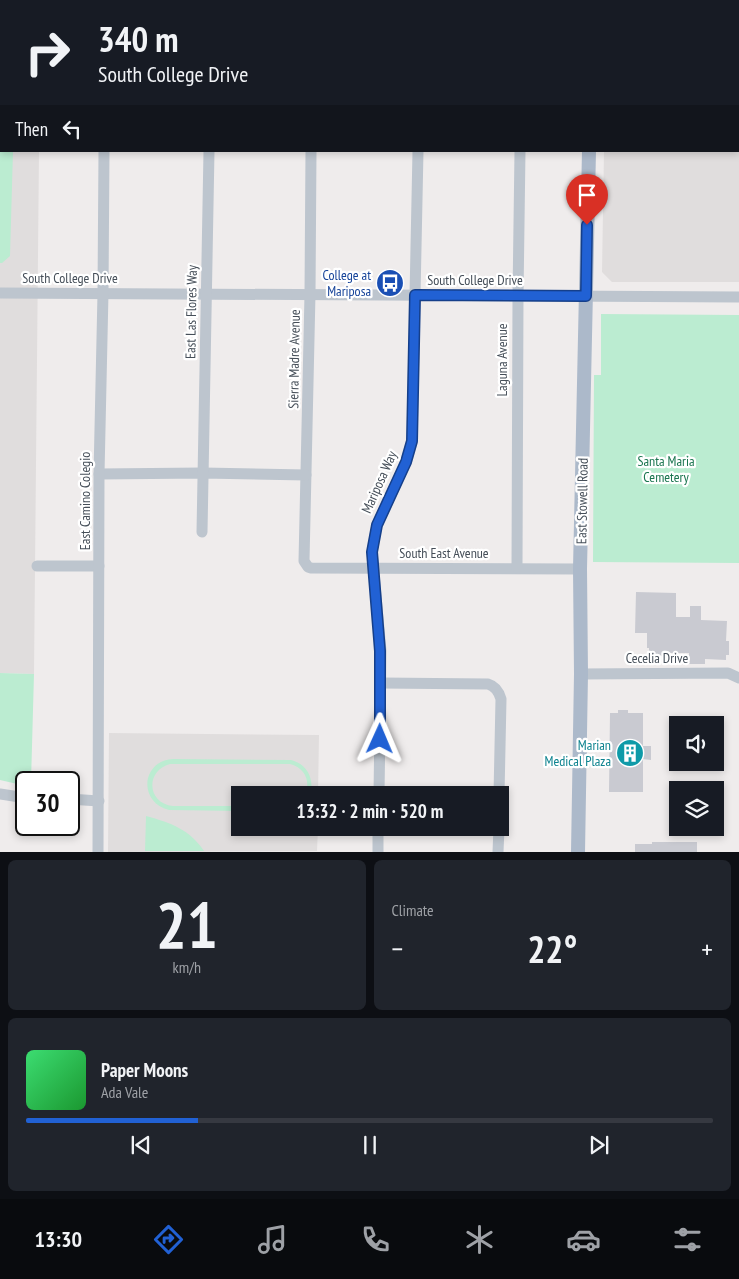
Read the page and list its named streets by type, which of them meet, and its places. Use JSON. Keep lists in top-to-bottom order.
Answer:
{
  "streets": {
    "main road": ["East Stowell Road"],
    "street": [
      "South College Drive",
      "East Las Flores Way",
      "Sierra Madre Avenue",
      "Laguna Avenue",
      "Mariposa Way",
      "East Camino Colegio",
      "South East Avenue",
      "Cecelia Drive"
    ]
  },
  "crossings": [
    ["South College Drive", "East Las Flores Way"],
    ["South College Drive", "Sierra Madre Avenue"],
    ["South College Drive", "Laguna Avenue"],
    ["South College Drive", "Mariposa Way"],
    ["South College Drive", "East Camino Colegio"],
    ["South College Drive", "East Stowell Road"],
    ["Sierra Madre Avenue", "South East Avenue"],
    ["Laguna Avenue", "South East Avenue"],
    ["Mariposa Way", "South East Avenue"],
    ["East Stowell Road", "South East Avenue"],
    ["East Stowell Road", "Cecelia Drive"]
  ],
  "parks": ["Santa Maria Cemetery"],
  "places": {
    "bus stop": ["College at Mariposa"],
    "building": ["Marian Medical Plaza"]
  },
  "page": {
    "turn": ["340 m", "South College Drive"],
    "then": "Then",
    "limit": "30",
    "trip": "13:32 · 2 min · 520 m",
    "tile": [
      ["21", "km/h"],
      "Climate"
    ],
    "heat": ["−", "22°", "+"],
    "song": ["Paper Moons", "Ada Vale"],
    "tabs": "13:30"
  }
}
